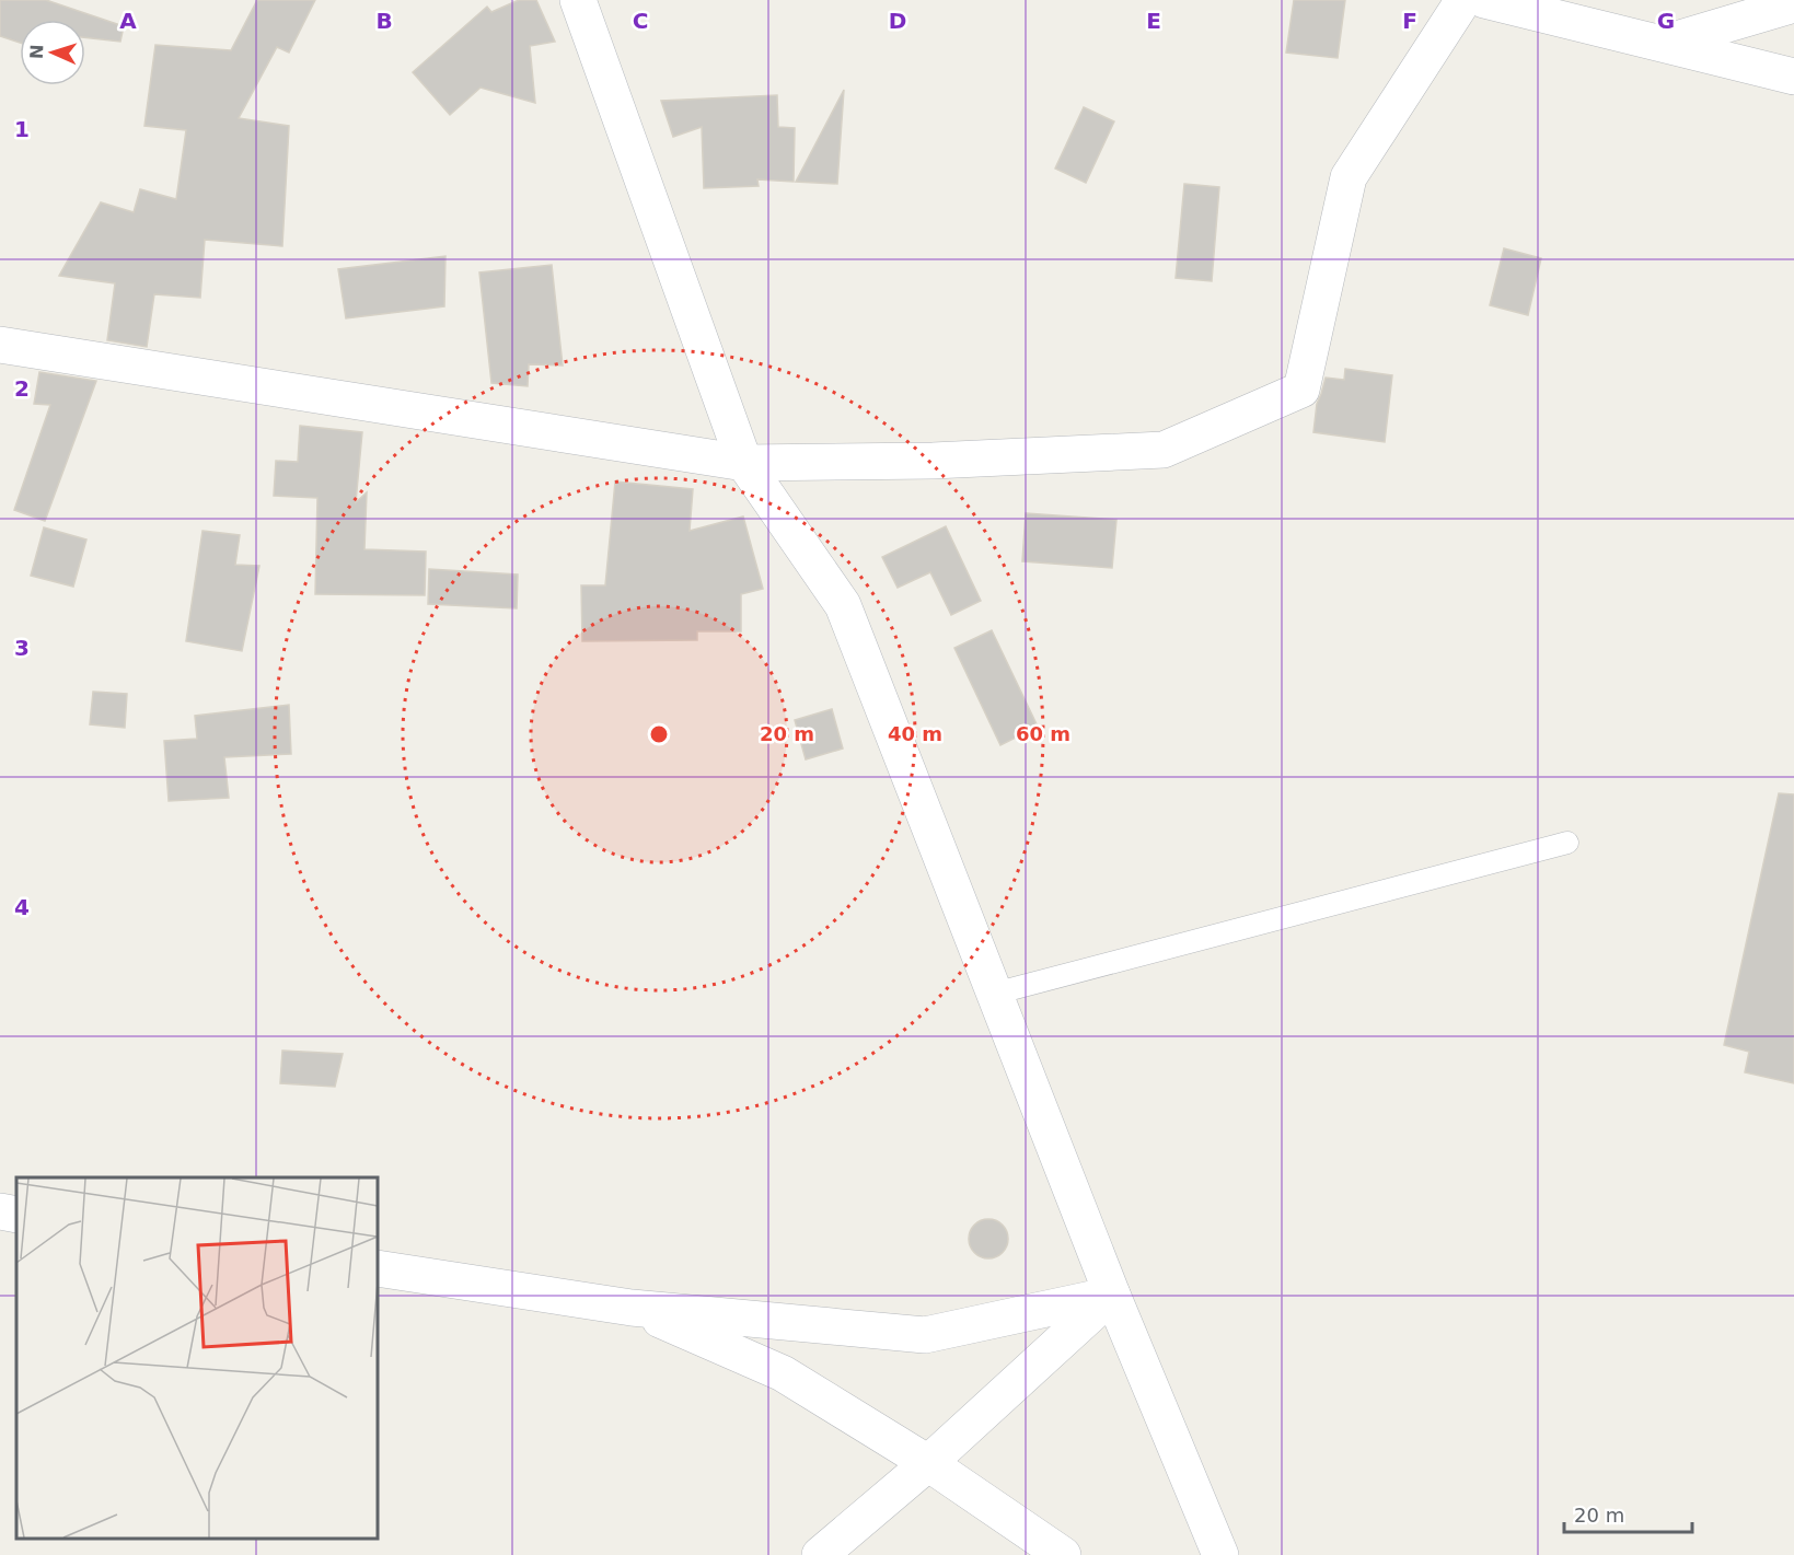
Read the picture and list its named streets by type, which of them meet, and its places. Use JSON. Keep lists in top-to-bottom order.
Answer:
{
  "scale_bar": "20 m",
  "north": "left",
  "grid": {
    "columns": [
      "A",
      "B",
      "C",
      "D",
      "E",
      "F",
      "G"
    ],
    "rows": [
      "1",
      "2",
      "3",
      "4"
    ]
  },
  "rings": ["20 m", "40 m", "60 m"]
}
